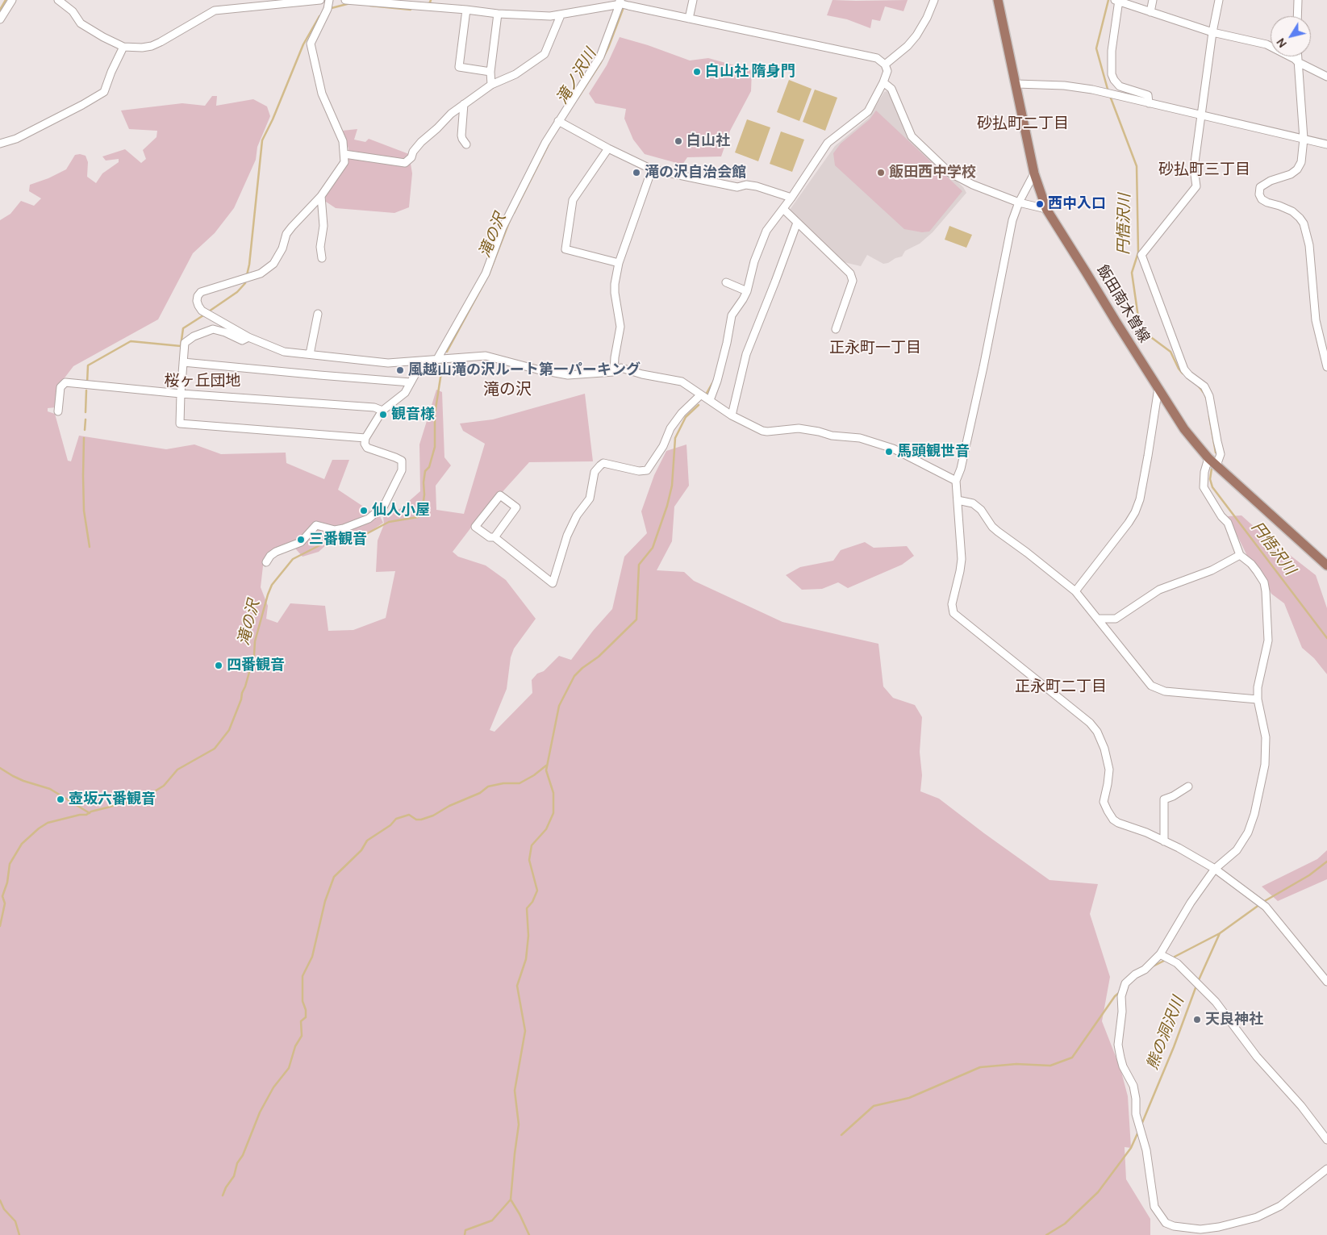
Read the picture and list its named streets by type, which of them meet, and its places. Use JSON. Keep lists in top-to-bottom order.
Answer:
{
  "streets": {
    "main road": ["飯田南木曽線"]
  },
  "districts": [
    "砂払町二丁目",
    "砂払町三丁目",
    "正永町一丁目",
    "桜ヶ丘団地",
    "滝の沢",
    "正永町二丁目"
  ],
  "water": [
    "滝ノ沢川",
    "円悟沢川",
    "滝の沢",
    "熊の洞沢川"
  ],
  "places": [
    "白山社 隋身門",
    "白山社",
    "滝の沢自治会館",
    "飯田西中学校",
    "西中入口",
    "風越山滝の沢ルート第一パーキング",
    "観音様",
    "馬頭観世音",
    "仙人小屋",
    "三番観音",
    "四番観音",
    "壺坂六番観音",
    "天良神社"
  ],
  "north": "bottom left"
}
